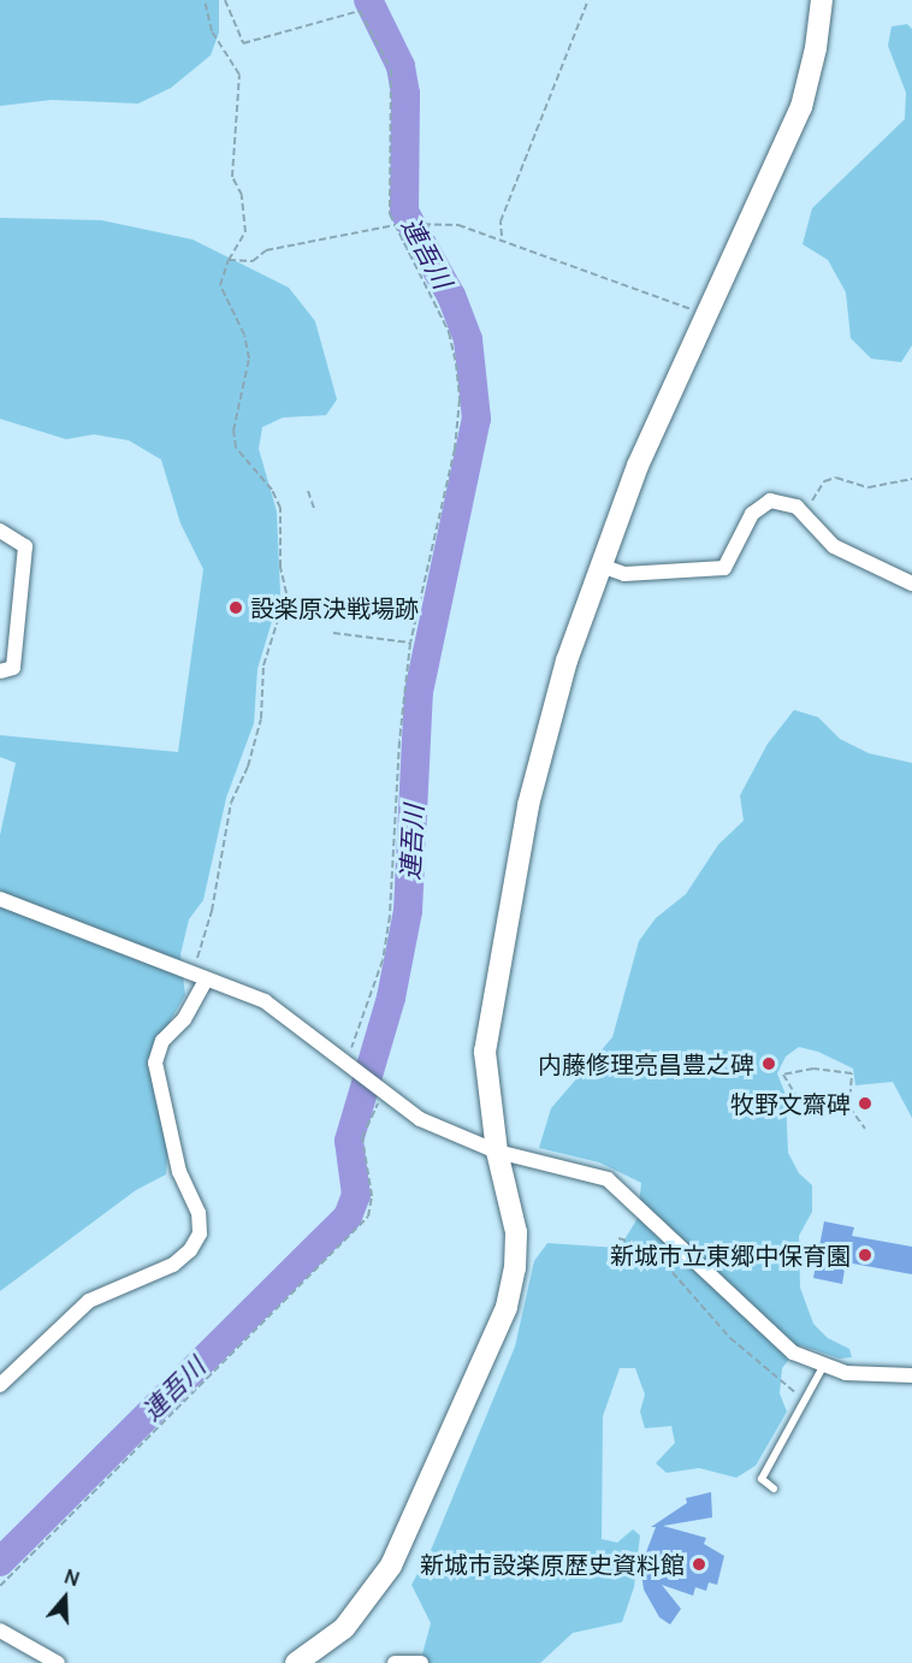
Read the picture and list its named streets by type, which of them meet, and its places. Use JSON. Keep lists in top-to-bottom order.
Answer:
{
  "water": ["連吾川"],
  "places": [
    "設楽原決戦場跡",
    "内藤修理亮昌豊之碑",
    "牧野文齋碑",
    "新城市立東郷中保育園",
    "新城市設楽原歴史資料館"
  ],
  "north": "top"
}
